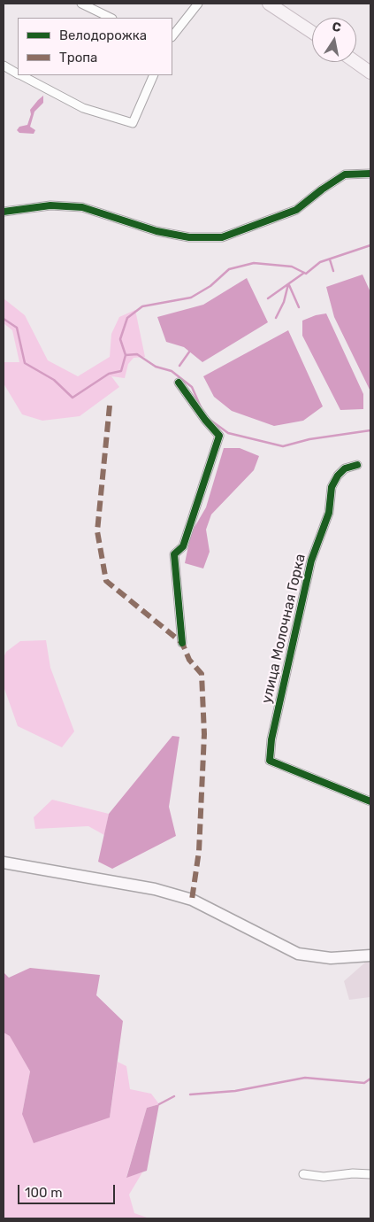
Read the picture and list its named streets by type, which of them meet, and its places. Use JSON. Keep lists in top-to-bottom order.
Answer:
{
  "streets": {
    "street": ["улица Молочная Горка"]
  },
  "legend": ["Велодорожка", "Тропа"],
  "scale_bar": "100 m",
  "north": "top"
}
